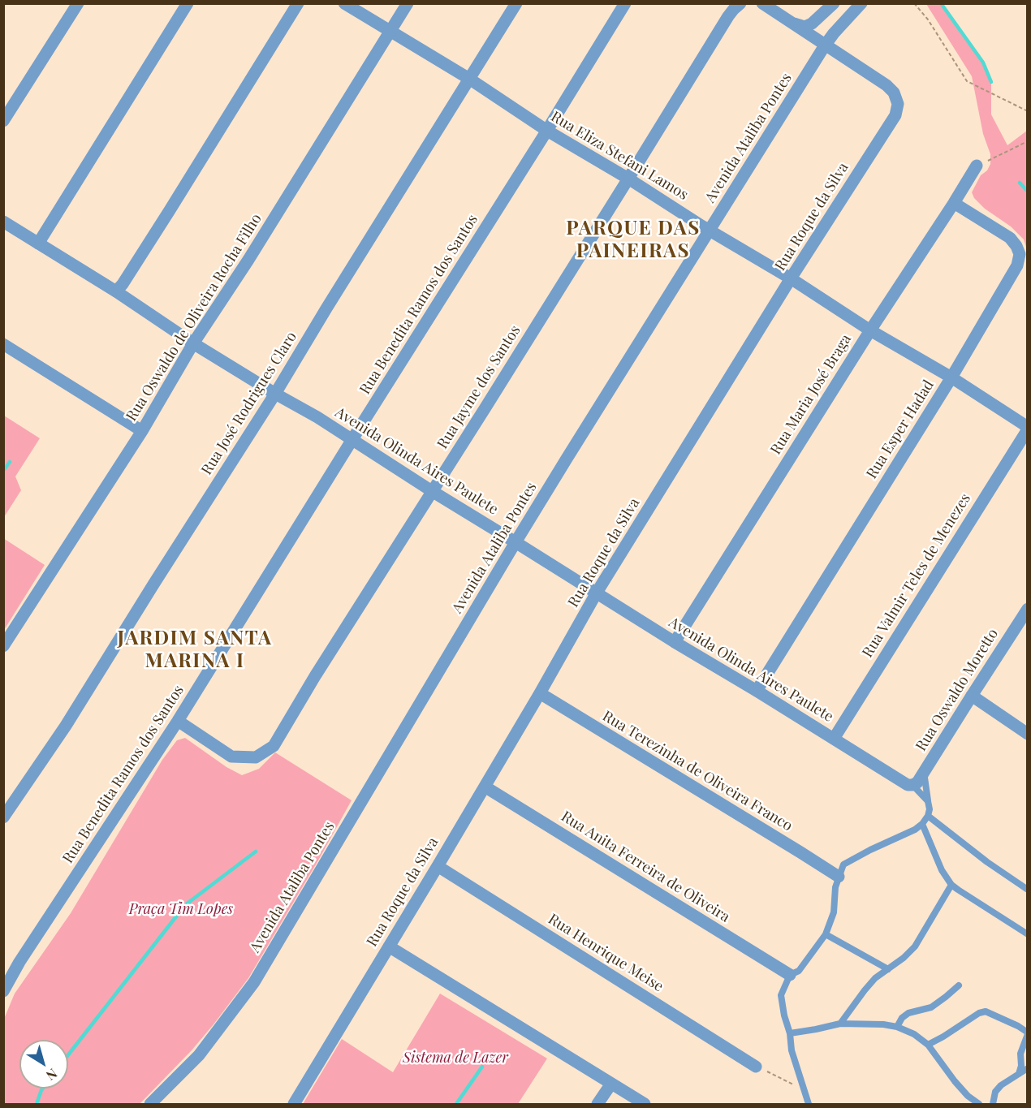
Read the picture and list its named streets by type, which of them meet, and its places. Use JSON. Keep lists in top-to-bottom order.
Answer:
{
  "streets": {
    "street": [
      "Avenida Ataliba Pontes",
      "Rua Eliza Stefani Lamos",
      "Rua Roque da Silva",
      "Rua Benedita Ramos dos Santos",
      "Rua Oswaldo de Oliveira Rocha Filho",
      "Rua Jayme dos Santos",
      "Rua Maria José Braga",
      "Rua José Rodrigues Claro",
      "Rua Esper Hadad",
      "Avenida Olinda Aires Paulete",
      "Rua Valmir Teles de Menezes",
      "Rua Oswaldo Moretto",
      "Rua Terezinha de Oliveira Franco",
      "Rua Anita Ferreira de Oliveira",
      "Rua Henrique Meise"
    ]
  },
  "crossings": [
    ["Avenida Ataliba Pontes", "Rua Eliza Stefani Lamos"],
    ["Avenida Ataliba Pontes", "Rua Roque da Silva"],
    ["Avenida Ataliba Pontes", "Avenida Olinda Aires Paulete"],
    ["Rua Eliza Stefani Lamos", "Rua Roque da Silva"],
    ["Rua Eliza Stefani Lamos", "Rua Benedita Ramos dos Santos"],
    ["Rua Eliza Stefani Lamos", "Rua Oswaldo de Oliveira Rocha Filho"],
    ["Rua Eliza Stefani Lamos", "Rua Jayme dos Santos"],
    ["Rua Eliza Stefani Lamos", "Rua Maria José Braga"],
    ["Rua Eliza Stefani Lamos", "Rua José Rodrigues Claro"],
    ["Rua Eliza Stefani Lamos", "Rua Esper Hadad"],
    ["Rua Eliza Stefani Lamos", "Rua Valmir Teles de Menezes"],
    ["Rua Roque da Silva", "Avenida Olinda Aires Paulete"],
    ["Rua Roque da Silva", "Rua Terezinha de Oliveira Franco"],
    ["Rua Roque da Silva", "Rua Anita Ferreira de Oliveira"],
    ["Rua Roque da Silva", "Rua Henrique Meise"],
    ["Rua Benedita Ramos dos Santos", "Rua Jayme dos Santos"],
    ["Rua Benedita Ramos dos Santos", "Avenida Olinda Aires Paulete"],
    ["Rua Oswaldo de Oliveira Rocha Filho", "Avenida Olinda Aires Paulete"],
    ["Rua Jayme dos Santos", "Avenida Olinda Aires Paulete"],
    ["Rua Maria José Braga", "Rua Esper Hadad"],
    ["Rua Maria José Braga", "Avenida Olinda Aires Paulete"],
    ["Rua José Rodrigues Claro", "Avenida Olinda Aires Paulete"],
    ["Rua Esper Hadad", "Avenida Olinda Aires Paulete"],
    ["Avenida Olinda Aires Paulete", "Rua Valmir Teles de Menezes"],
    ["Avenida Olinda Aires Paulete", "Rua Oswaldo Moretto"]
  ],
  "districts": ["PARQUE DAS PAINEIRAS", "JARDIM SANTA MARINA I"],
  "parks": ["Praça Tim Lopes", "Sistema de Lazer"],
  "north": "bottom right"
}
